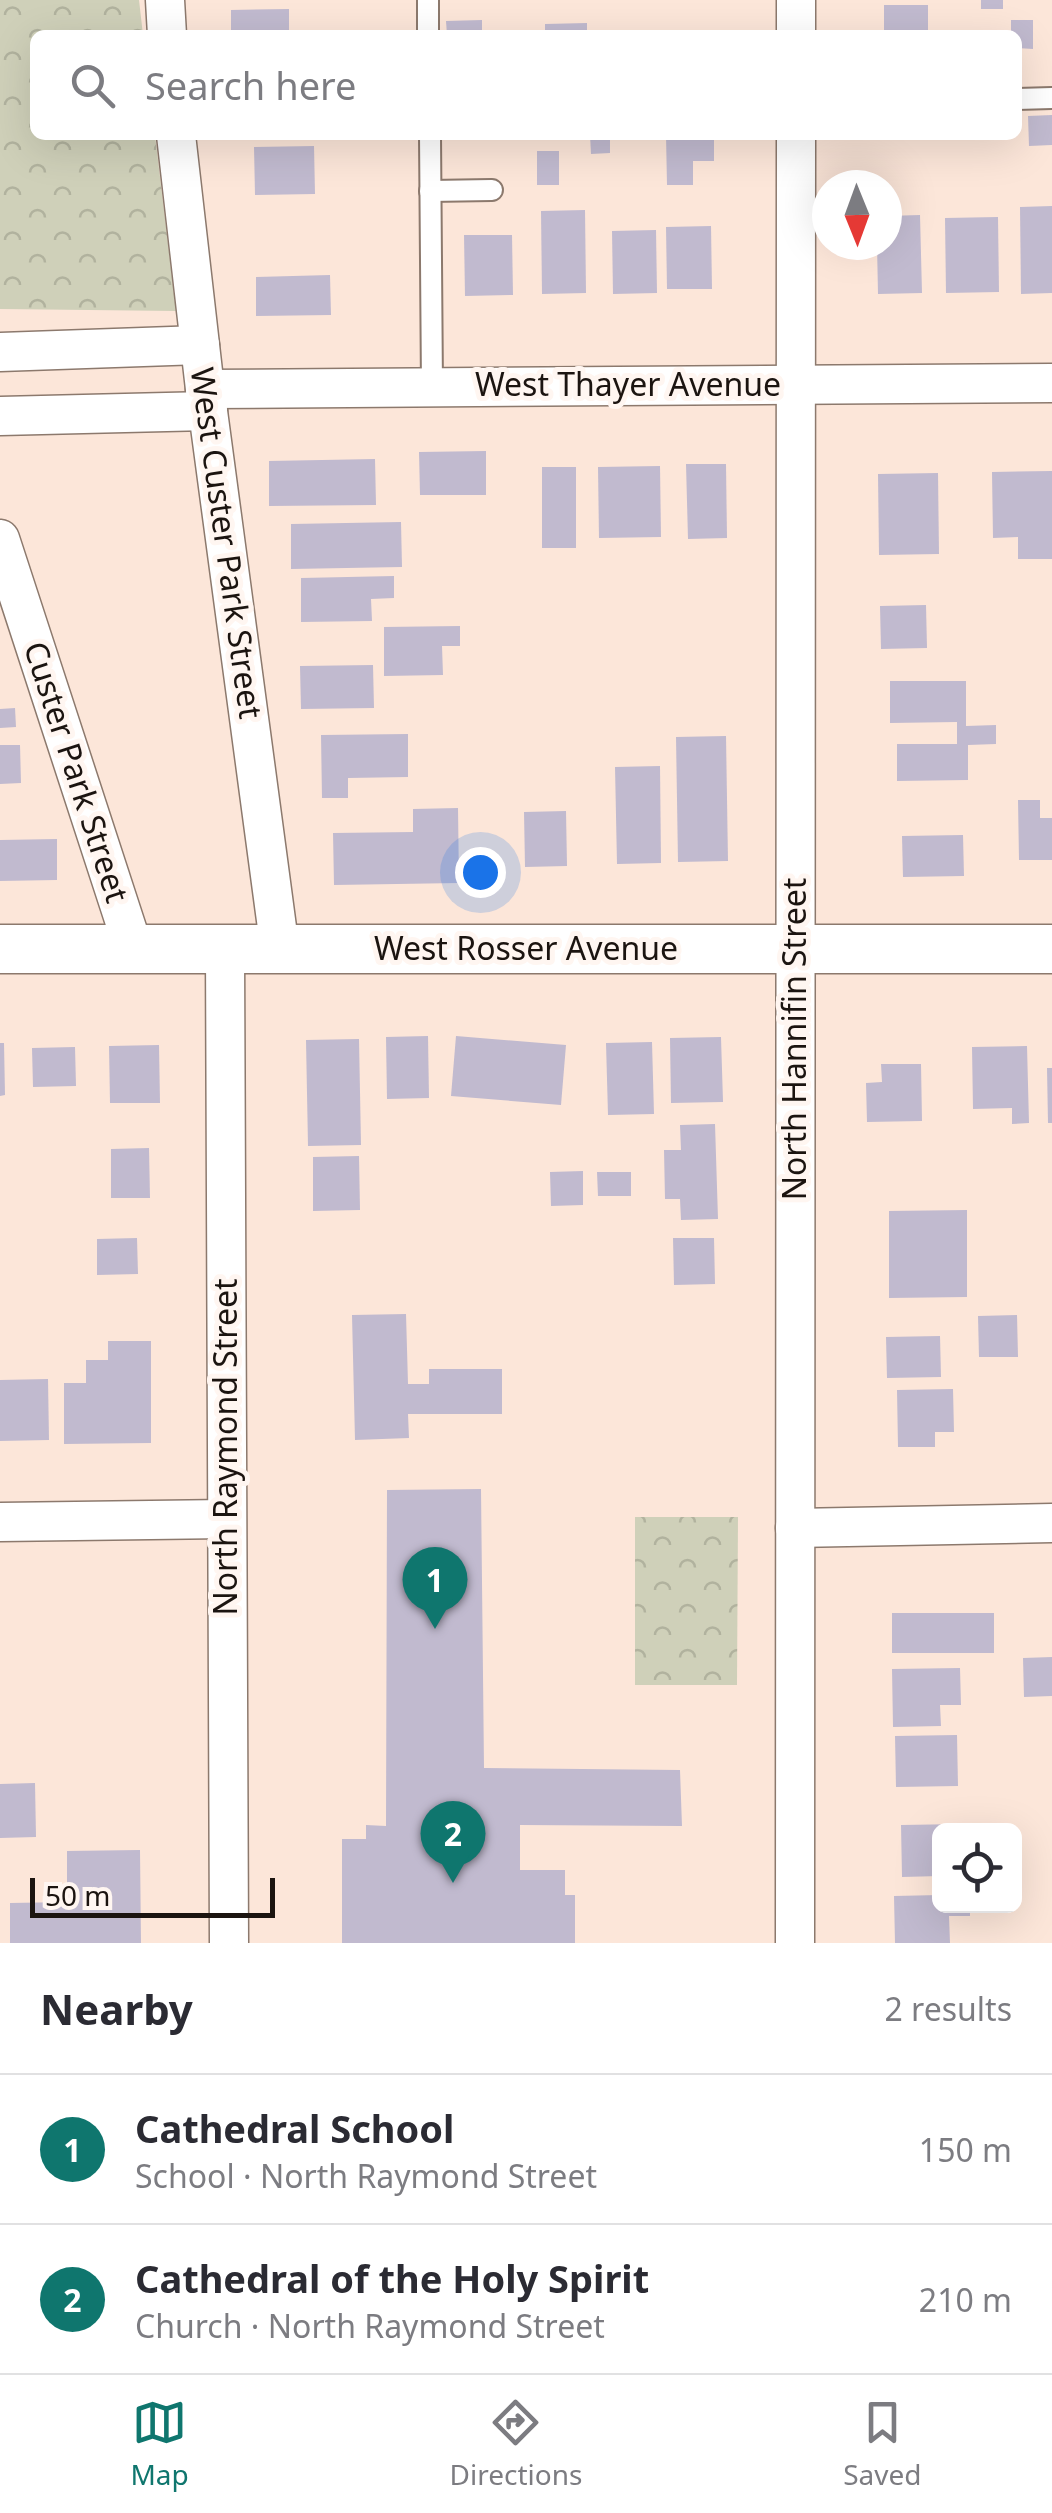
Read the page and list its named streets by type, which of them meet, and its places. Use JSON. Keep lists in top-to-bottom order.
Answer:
{
  "streets": {
    "street": [
      "West Thayer Avenue",
      "West Custer Park Street",
      "Custer Park Street",
      "West Rosser Avenue",
      "North Hannifin Street",
      "North Raymond Street"
    ]
  },
  "crossings": [
    ["West Thayer Avenue", "West Custer Park Street"],
    ["West Thayer Avenue", "North Hannifin Street"],
    ["West Custer Park Street", "West Rosser Avenue"],
    ["Custer Park Street", "West Rosser Avenue"],
    ["West Rosser Avenue", "North Hannifin Street"],
    ["West Rosser Avenue", "North Raymond Street"]
  ],
  "scale_bar": "50 m",
  "north": "bottom",
  "page": {
    "search": "Search here",
    "pins": ["1", "2"],
    "scale": "50 m",
    "heading": ["Nearby", "2 results"],
    "list": [
      {
        "mark": "1",
        "name": "Cathedral School",
        "note": "School · North Raymond Street",
        "value": "150 m"
      },
      {
        "mark": "2",
        "name": "Cathedral of the Holy Spirit",
        "note": "Church · North Raymond Street",
        "value": "210 m"
      }
    ],
    "nav": ["Map", "Directions", "Saved"]
  }
}
